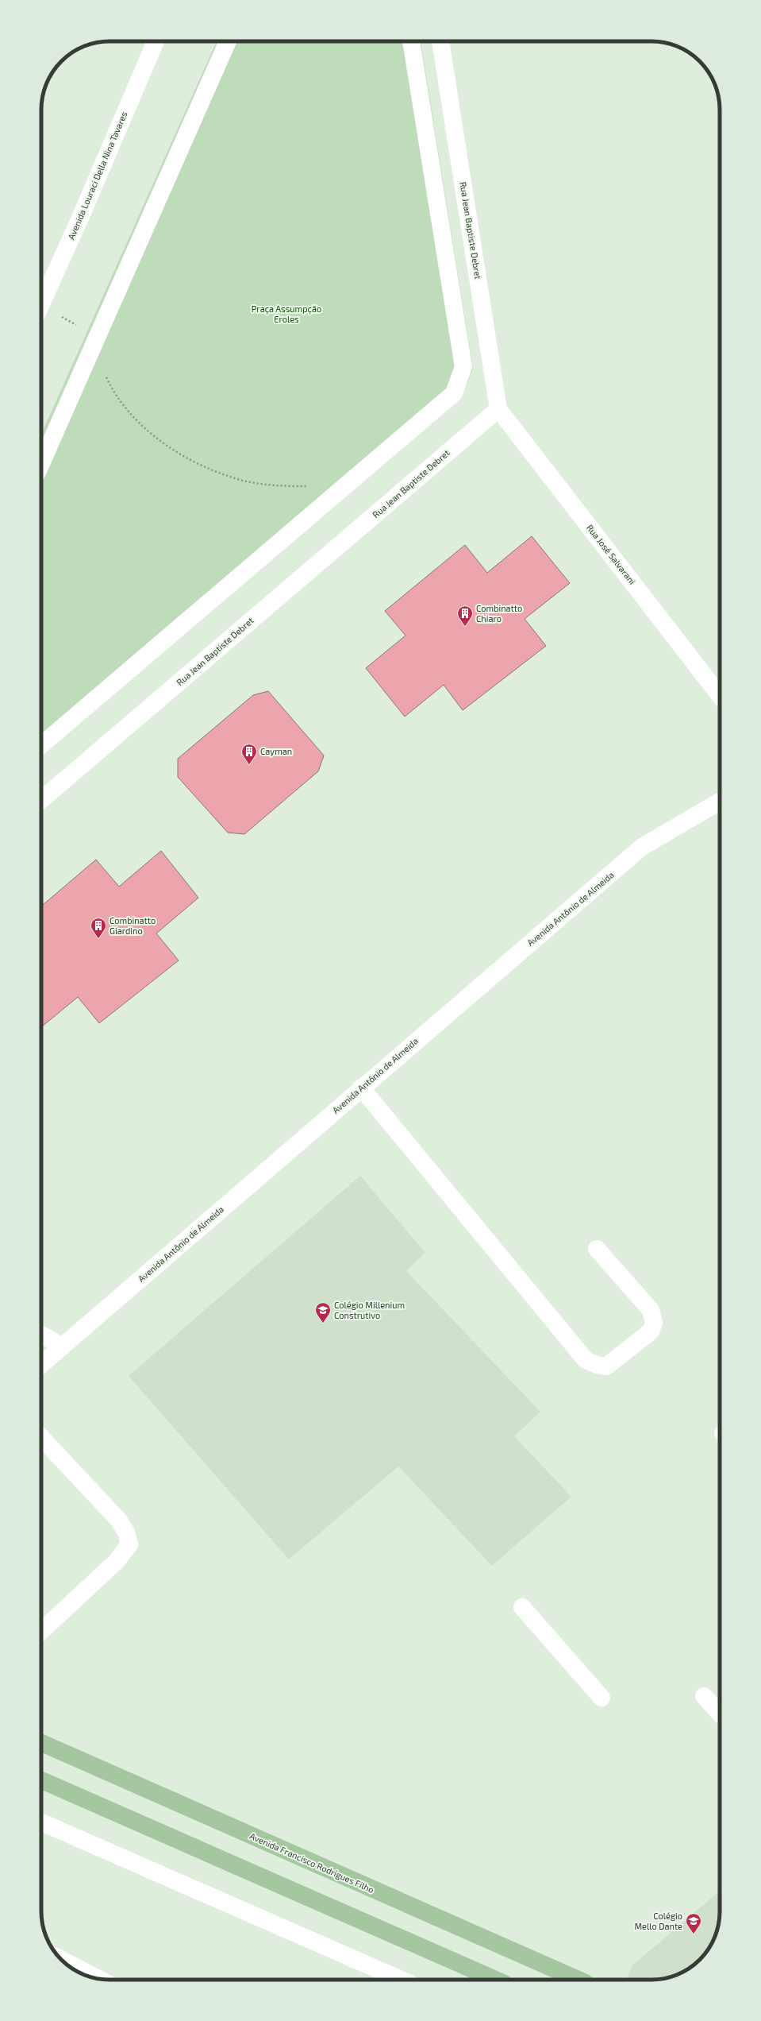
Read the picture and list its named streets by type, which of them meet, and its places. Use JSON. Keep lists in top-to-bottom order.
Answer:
{
  "streets": {
    "main road": ["Avenida Francisco Rodrigues Filho"],
    "street": [
      "Avenida Louraci Della Nina Tavares",
      "Rua Jean Baptiste Debret",
      "Rua José Salvarani",
      "Avenida Antônio de Almeida"
    ]
  },
  "crossings": [
    ["Rua Jean Baptiste Debret", "Rua José Salvarani"]
  ],
  "parks": ["Praça Assumpção Eroles"],
  "places": {
    "building": ["Combinatto Chiaro", "Cayman", "Combinatto Giardino"],
    "school or university": ["Colégio Millenium Construtivo", "Colégio Mello Dante"]
  }
}
